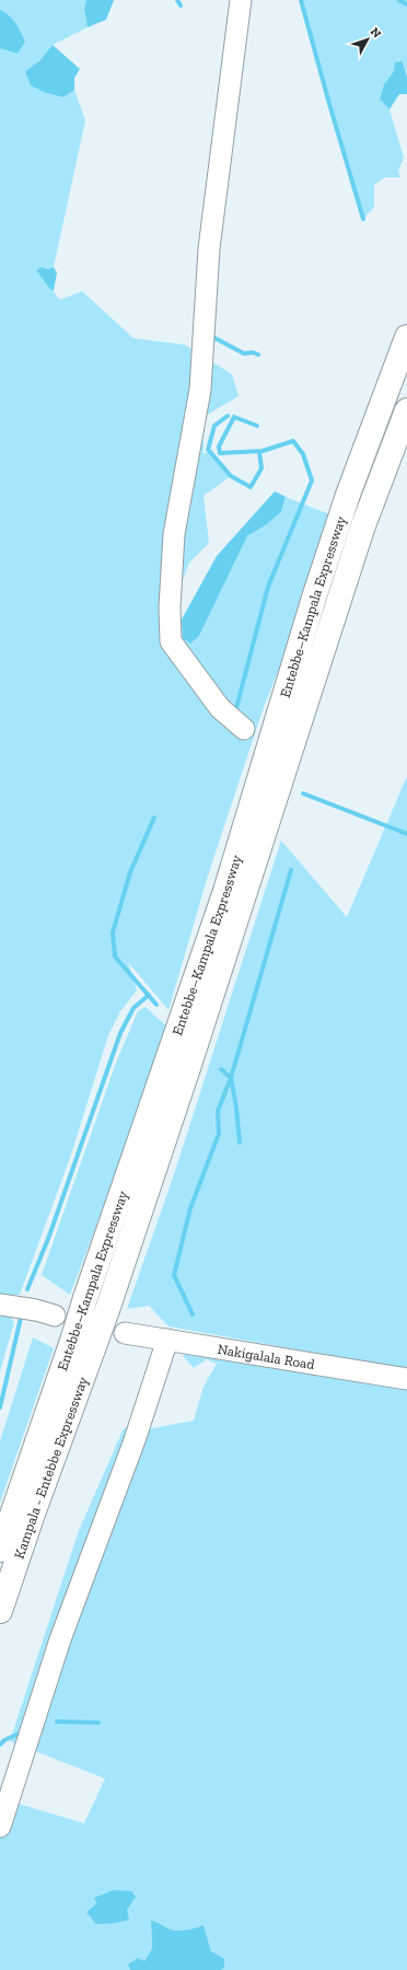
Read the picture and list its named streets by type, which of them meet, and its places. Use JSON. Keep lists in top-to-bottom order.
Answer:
{
  "streets": {
    "highway": ["Entebbe–Kampala Expressway", "Kampala - Entebbe Expressway"],
    "street": ["Nakigalala Road"]
  },
  "crossings": [
    ["Entebbe–Kampala Expressway", "Kampala - Entebbe Expressway"]
  ],
  "north": "top right"
}
